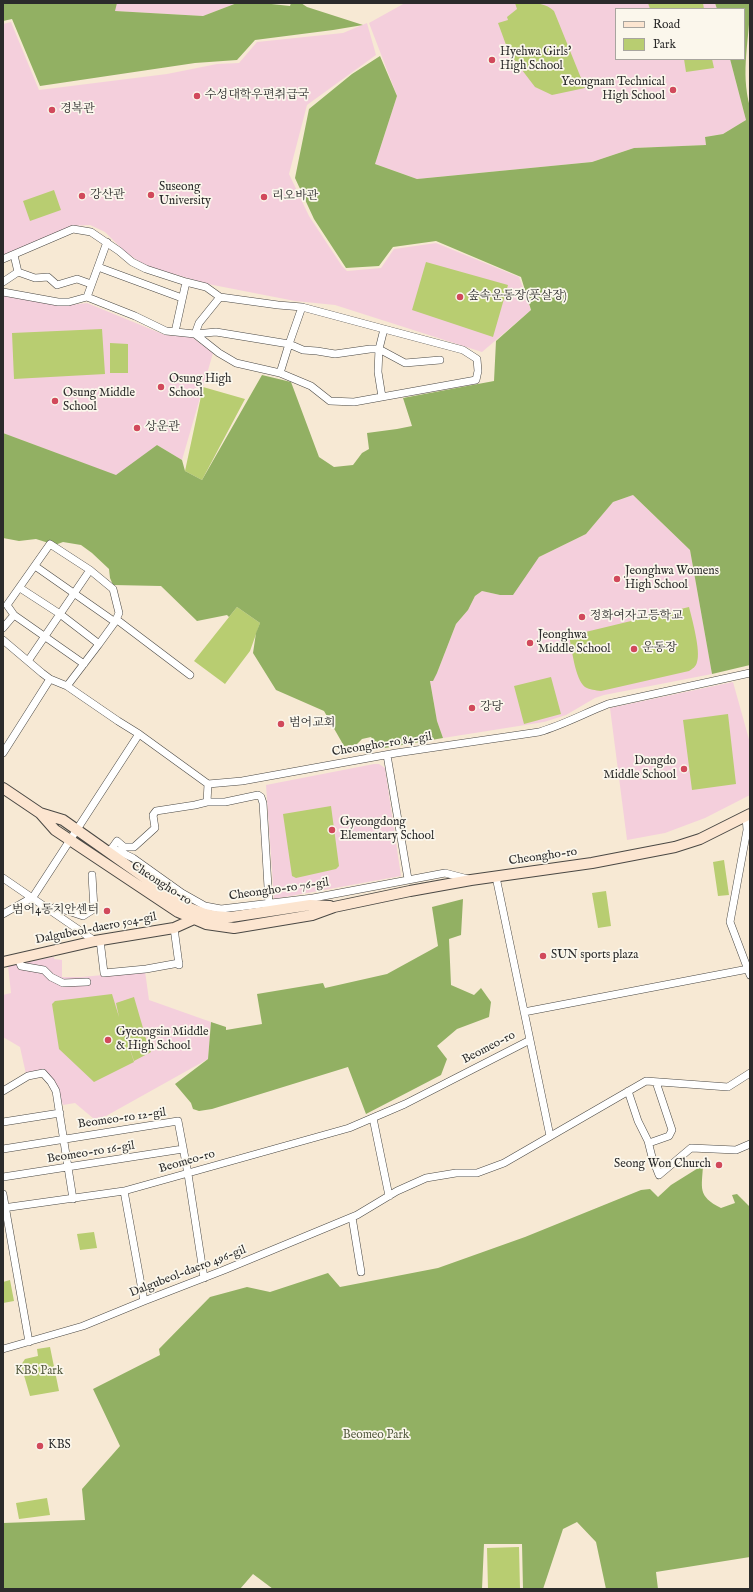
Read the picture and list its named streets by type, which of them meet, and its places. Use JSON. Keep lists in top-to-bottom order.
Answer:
{
  "streets": {
    "main road": ["Cheongho-ro", "Dalgubeol-daero 504-gil"],
    "street": [
      "Cheongho-ro 84-gil",
      "Cheongho-ro 76-gil",
      "Beomeo-ro",
      "Beomeo-ro 12-gil",
      "Beomeo-ro 16-gil",
      "Dalgubeol-daero 496-gil"
    ]
  },
  "crossings": [
    ["Cheongho-ro", "Cheongho-ro 76-gil"],
    ["Cheongho-ro", "Dalgubeol-daero 504-gil"],
    ["Cheongho-ro", "Beomeo-ro"],
    ["Beomeo-ro", "Beomeo-ro 12-gil"],
    ["Beomeo-ro 12-gil", "Beomeo-ro 16-gil"],
    ["Beomeo-ro 12-gil", "Dalgubeol-daero 496-gil"]
  ],
  "parks": ["KBS Park", "Beomeo Park"],
  "places": [
    "Hyehwa Girls' High School",
    "Yeongnam Technical High School",
    "수성대학우편취급국",
    "경복관",
    "Suseong University",
    "강산관",
    "리오바관",
    "숲속운동장(풋살장)",
    "Osung High School",
    "Osung Middle School",
    "상운관",
    "Jeonghwa Womens High School",
    "정화여자고등학교",
    "Jeonghwa Middle School",
    "운동장",
    "강당",
    "범어교회",
    "Dongdo Middle School",
    "Gyeongdong Elementary School",
    "범어4동치안센터",
    "SUN sports plaza",
    "Gyeongsin Middle & High School",
    "Seong Won Church",
    "KBS"
  ],
  "legend": ["Road", "Park"]
}
